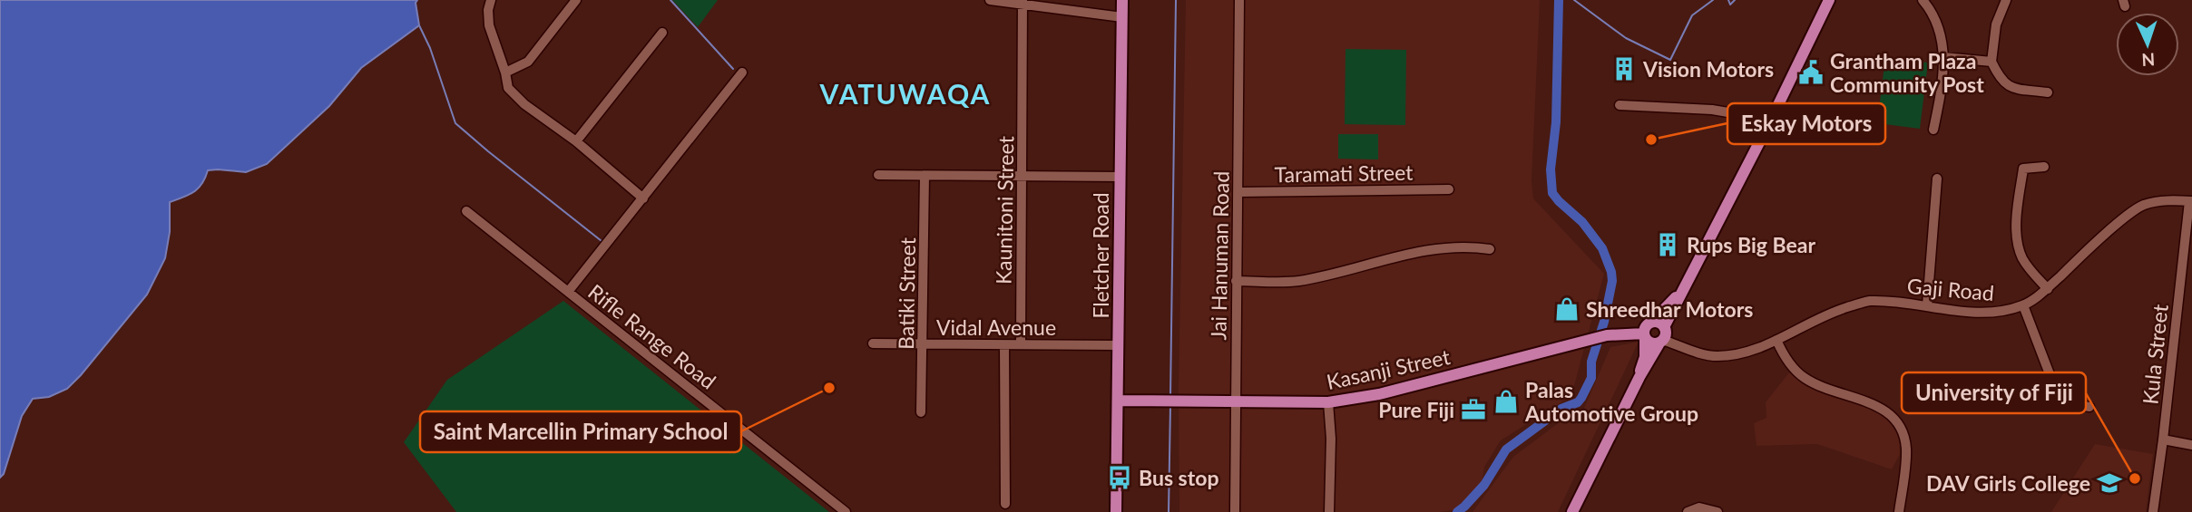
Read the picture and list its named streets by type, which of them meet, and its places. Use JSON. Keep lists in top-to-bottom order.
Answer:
{
  "streets": {
    "main road": ["Fletcher Road", "Kasanji Street"],
    "street": [
      "Taramati Street",
      "Kaunitoni Street",
      "Jai Hanuman Road",
      "Gaji Road",
      "Batiki Street",
      "Vidal Avenue",
      "Rifle Range Road",
      "Kula Street"
    ]
  },
  "crossings": [
    ["Taramati Street", "Jai Hanuman Road"],
    ["Kaunitoni Street", "Vidal Avenue"],
    ["Fletcher Road", "Vidal Avenue"],
    ["Fletcher Road", "Kasanji Street"],
    ["Jai Hanuman Road", "Kasanji Street"],
    ["Gaji Road", "Kula Street"],
    ["Batiki Street", "Vidal Avenue"]
  ],
  "districts": ["VATUWAQA"],
  "places": {
    "building": ["Vision Motors", "Rups Big Bear"],
    "public building": ["Grantham Plaza Community Post"],
    "other": ["Eskay Motors", "Saint Marcellin Primary School", "University of Fiji"],
    "shop": ["Shreedhar Motors", "Palas Automotive Group"],
    "office": ["Pure Fiji"],
    "bus stop": ["Bus stop"],
    "school or university": ["DAV Girls College"]
  },
  "north": "bottom"
}
